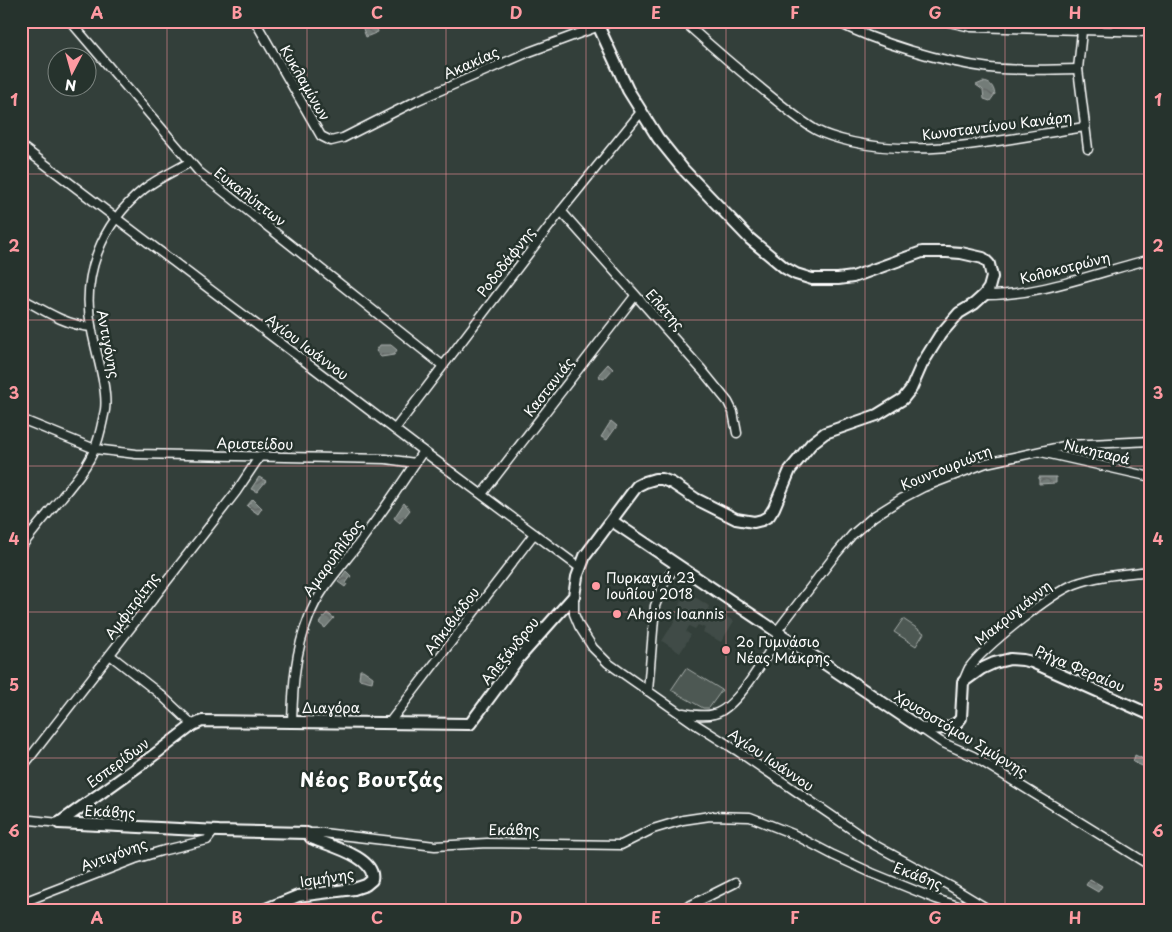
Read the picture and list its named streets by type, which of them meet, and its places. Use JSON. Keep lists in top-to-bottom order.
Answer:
{
  "streets": {
    "street": [
      "Ακακίας",
      "Κυκλαμίνων",
      "Κωνσταντίνου Κανάρη",
      "Ευκαλύπτων",
      "Ροδοδάφνης",
      "Κολοκοτρώνη",
      "Ελάτης",
      "Αντιγόνης",
      "Αγίου Ιωάννου",
      "Καστανιάς",
      "Αριστείδου",
      "Νικηταρά",
      "Κουντουριώτη",
      "Αμαρυλλίδος",
      "Αμφιτρίτης",
      "Μακρυγιάννη",
      "Αλκιβιάδου",
      "Αλεξάνδρου",
      "Ρήγα Φεραίου",
      "Διαγόρα",
      "Χρυσοστόμου Σμύρνης",
      "Εσπερίδων",
      "Εκάβης",
      "Ισμήνης"
    ]
  },
  "crossings": [
    ["Ακακίας", "Κυκλαμίνων"],
    ["Ευκαλύπτων", "Ροδοδάφνης"],
    ["Ευκαλύπτων", "Αντιγόνης"],
    ["Ροδοδάφνης", "Ελάτης"],
    ["Ροδοδάφνης", "Αγίου Ιωάννου"],
    ["Ελάτης", "Καστανιάς"],
    ["Αντιγόνης", "Αγίου Ιωάννου"],
    ["Αντιγόνης", "Αριστείδου"],
    ["Αντιγόνης", "Εκάβης"],
    ["Αγίου Ιωάννου", "Καστανιάς"],
    ["Αγίου Ιωάννου", "Κουντουριώτη"],
    ["Αγίου Ιωάννου", "Αμαρυλλίδος"],
    ["Αγίου Ιωάννου", "Αλκιβιάδου"],
    ["Αγίου Ιωάννου", "Αλεξάνδρου"],
    ["Αγίου Ιωάννου", "Εκάβης"],
    ["Αριστείδου", "Αμαρυλλίδος"],
    ["Αριστείδου", "Αμφιτρίτης"],
    ["Νικηταρά", "Κουντουριώτη"],
    ["Κουντουριώτη", "Χρυσοστόμου Σμύρνης"],
    ["Αμαρυλλίδος", "Διαγόρα"],
    ["Μακρυγιάννη", "Ρήγα Φεραίου"],
    ["Αλκιβιάδου", "Διαγόρα"],
    ["Αλεξάνδρου", "Διαγόρα"],
    ["Διαγόρα", "Εσπερίδων"],
    ["Εσπερίδων", "Εκάβης"],
    ["Εκάβης", "Ισμήνης"]
  ],
  "districts": ["Νέος Βουτζάς"],
  "places": ["Πυρκαγιά 23 Ιουλίου 2018", "Ahgios Ioannis", "2ο Γυμνάσιο Νέας Μάκρης"],
  "north": "bottom",
  "grid": {
    "columns": [
      "A",
      "B",
      "C",
      "D",
      "E",
      "F",
      "G",
      "H"
    ],
    "rows": [
      "1",
      "2",
      "3",
      "4",
      "5",
      "6"
    ]
  }
}
